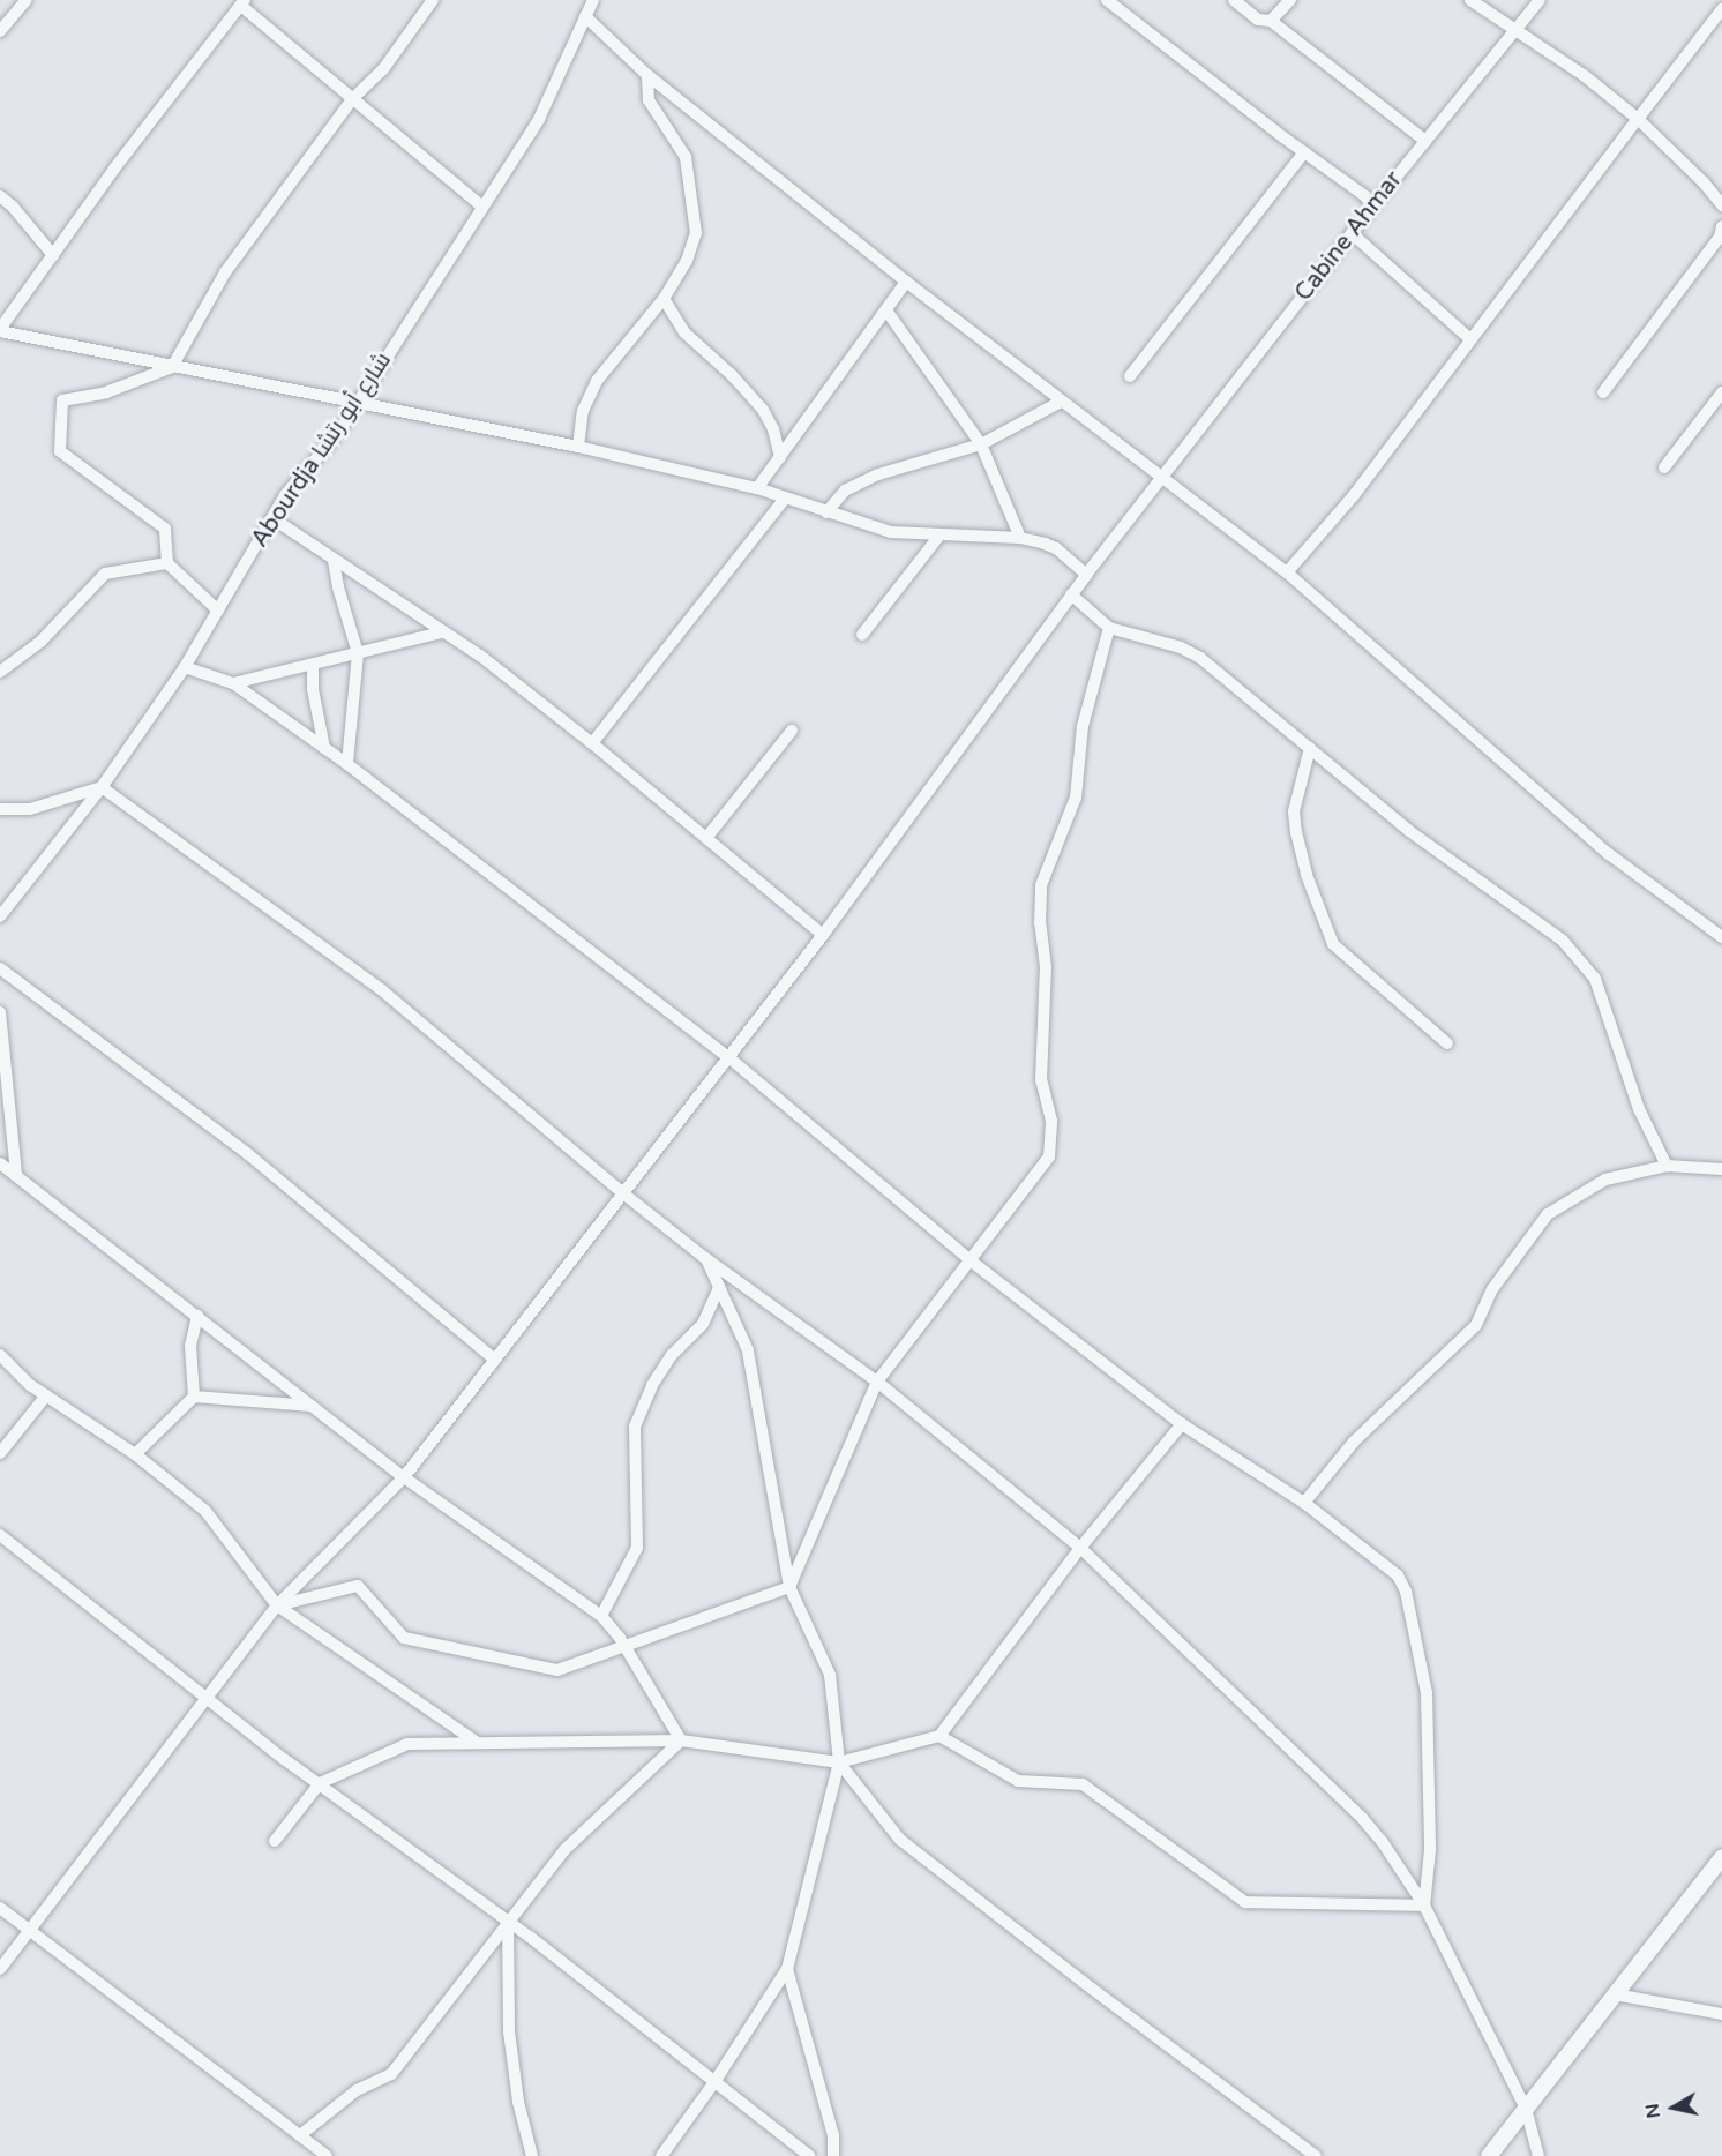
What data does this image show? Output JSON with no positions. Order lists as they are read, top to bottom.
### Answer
{
  "streets": {
    "street": ["Cabine Ahmar", "Abourdja شارع أبو رتشا"]
  },
  "north": "left"
}
